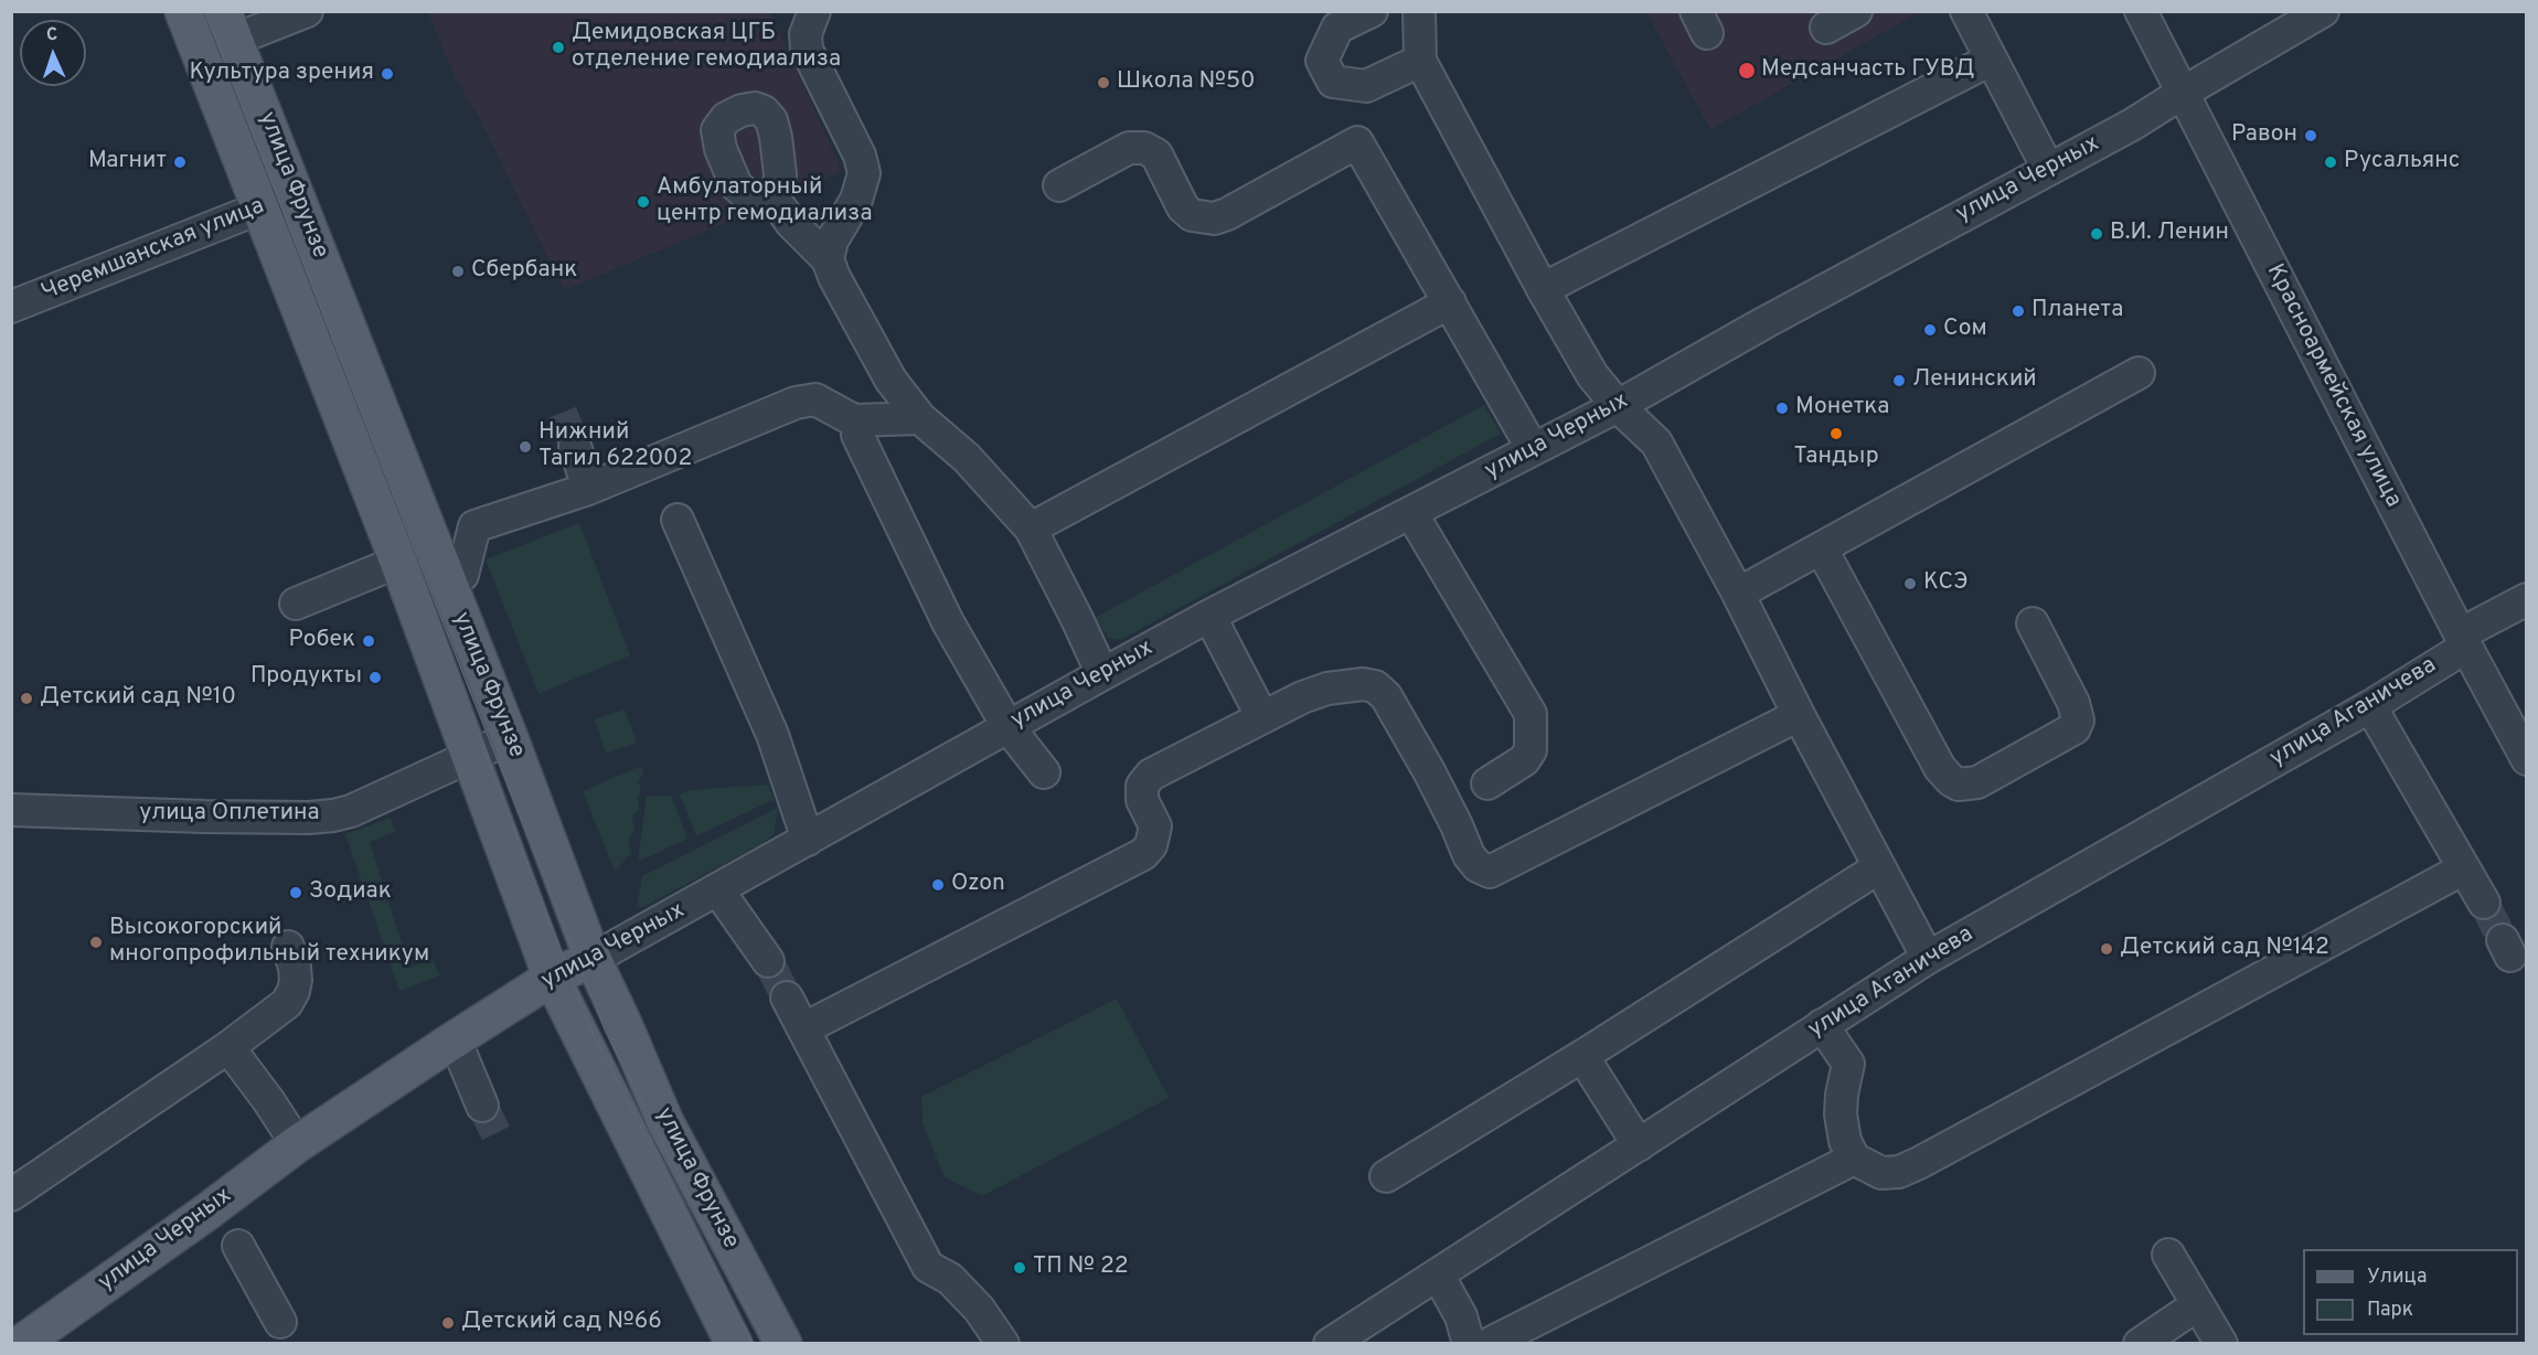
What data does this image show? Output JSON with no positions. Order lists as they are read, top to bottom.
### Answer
{
  "streets": {
    "main road": ["улица Черных", "улица Фрунзе"],
    "street": [
      "Черемшанская улица",
      "Красноармейская улица",
      "улица Аганичева",
      "улица Оплетина"
    ]
  },
  "crossings": [
    ["улица Черных", "улица Фрунзе"],
    ["улица Черных", "Красноармейская улица"],
    ["улица Фрунзе", "Черемшанская улица"],
    ["улица Фрунзе", "улица Оплетина"],
    ["Красноармейская улица", "улица Аганичева"]
  ],
  "places": [
    "Демидовская ЦГБ отделение гемодиализа",
    "Медсанчасть ГУВД",
    "Культура зрения",
    "Школа №50",
    "Равон",
    "Магнит",
    "Русальянс",
    "Амбулаторный центр гемодиализа",
    "В.И. Ленин",
    "Сбербанк",
    "Планета",
    "Сом",
    "Ленинский",
    "Монетка",
    "Тандыр",
    "Нижний Тагил 622002",
    "КСЭ",
    "Робек",
    "Продукты",
    "Детский сад №10",
    "Ozon",
    "Зодиак",
    "Высокогорский многопрофильный техникум",
    "Детский сад №142",
    "ТП № 22",
    "Детский сад №66"
  ],
  "legend": ["Улица", "Парк"],
  "north": "top"
}
